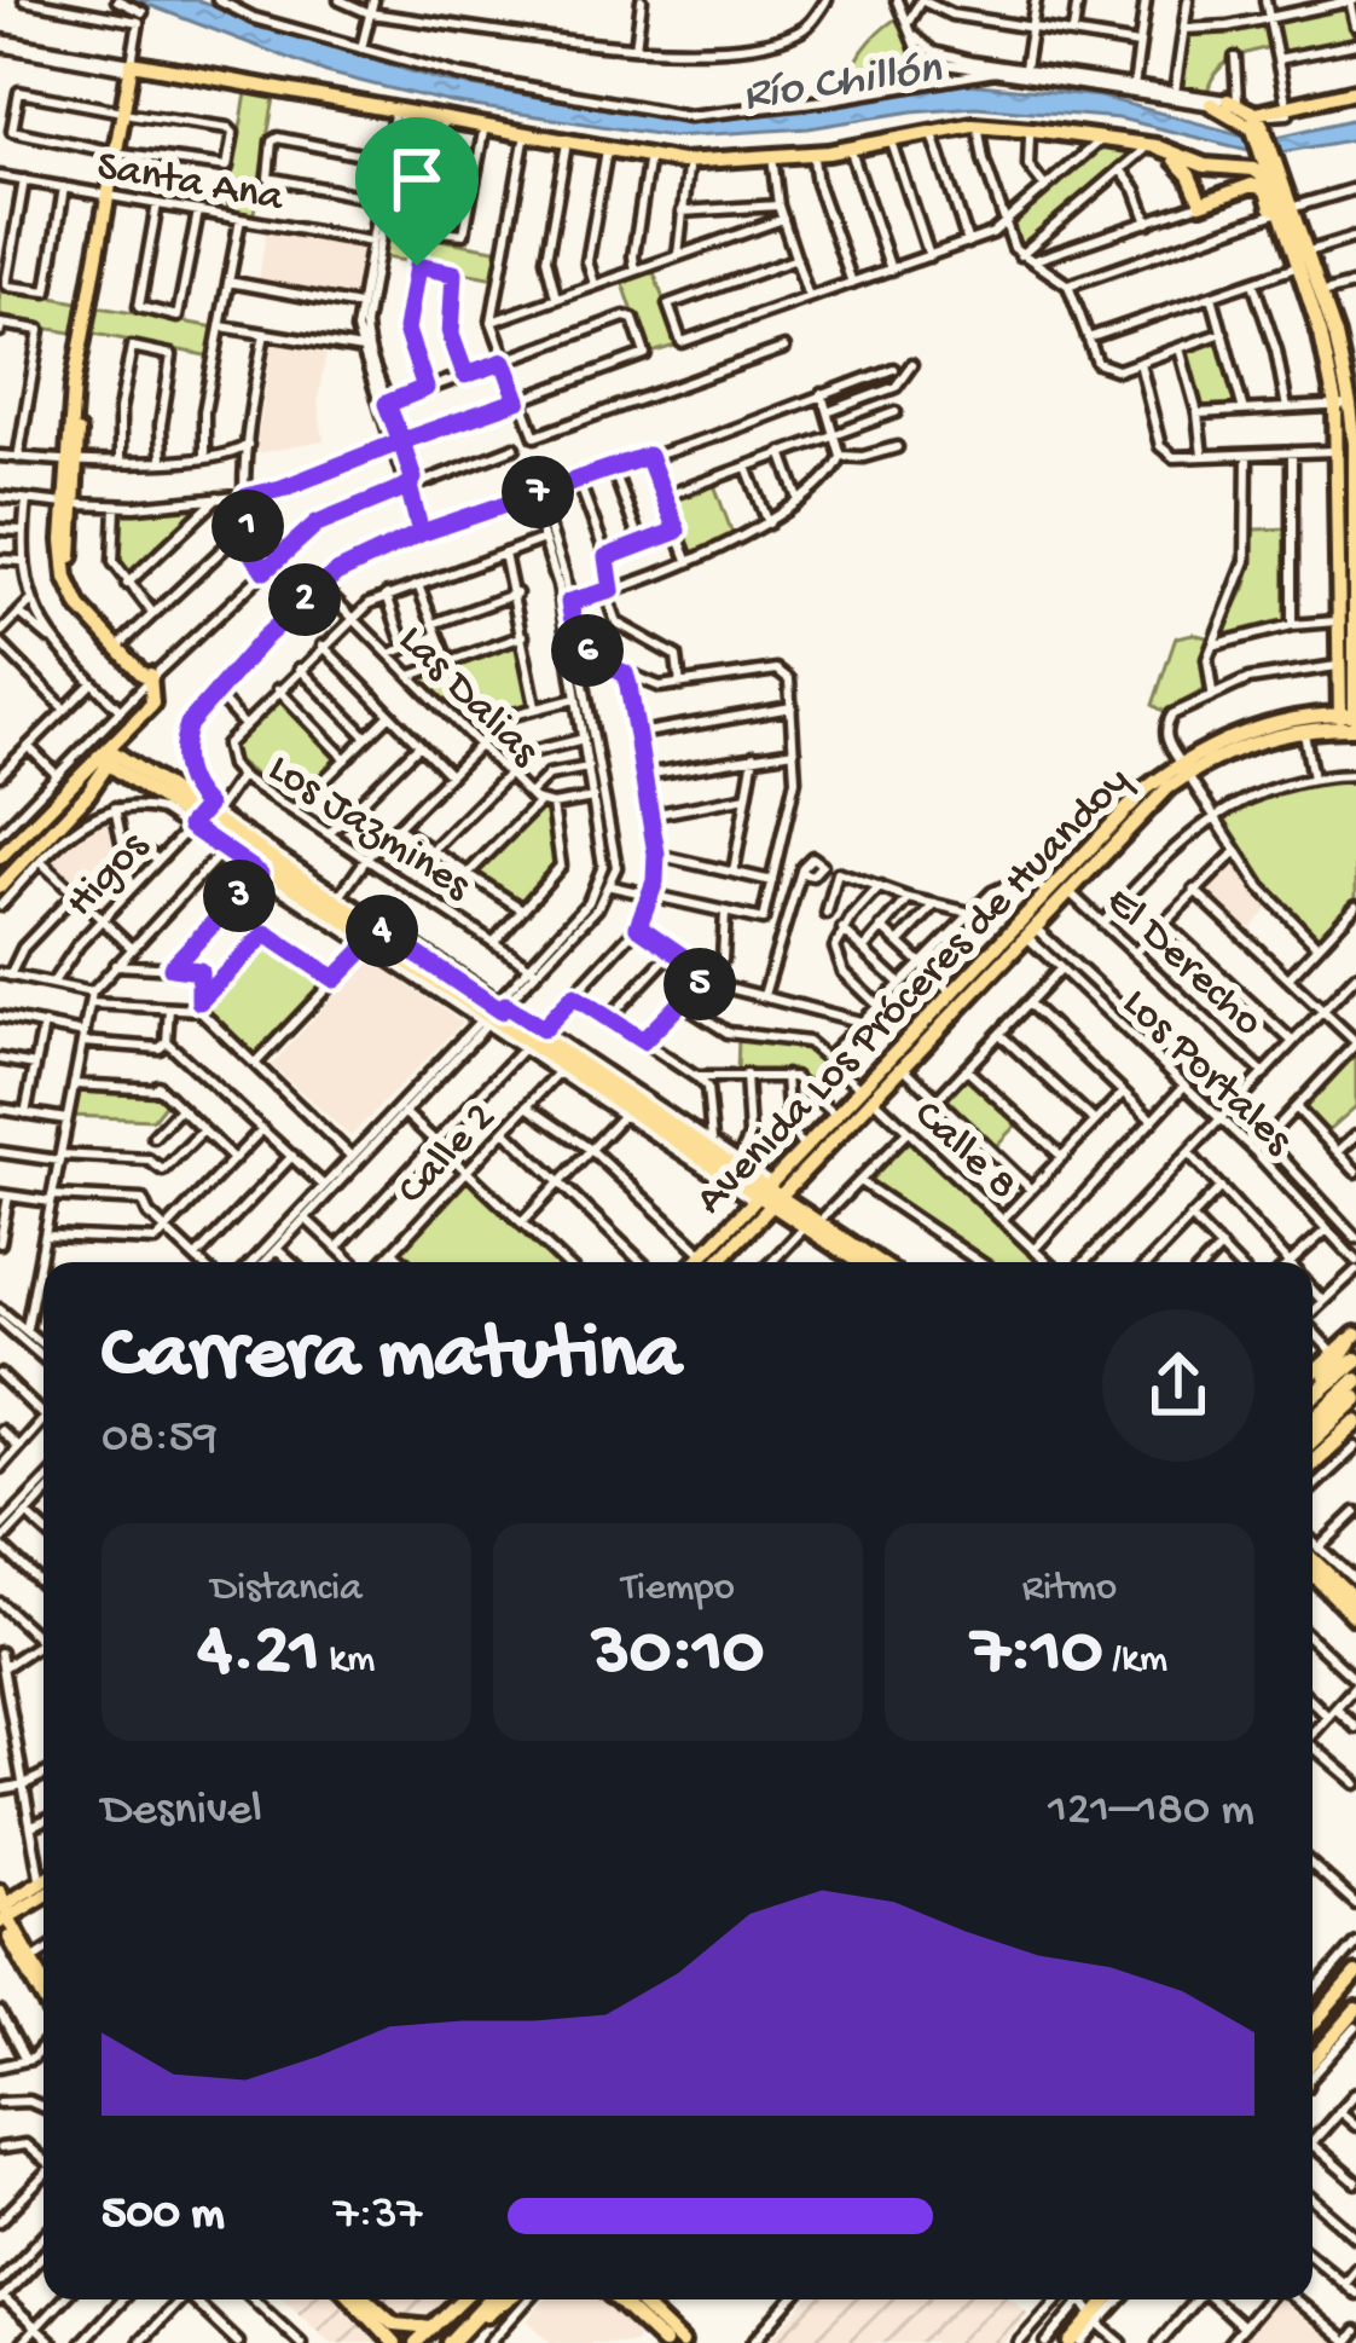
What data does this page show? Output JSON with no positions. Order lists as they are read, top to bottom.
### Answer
{
  "streets": {
    "main road": ["Avenida Los Próceres de Huandoy"],
    "street": [
      "Santa Ana",
      "Las Dalias",
      "Los Jazmines",
      "Higos",
      "El Derecho",
      "Los Portales",
      "Calle 8",
      "Calle 2"
    ]
  },
  "crossings": [
    ["Las Dalias", "Los Jazmines"],
    ["Los Jazmines", "Higos"],
    ["El Derecho", "Avenida Los Próceres de Huandoy"],
    ["Avenida Los Próceres de Huandoy", "Los Portales"],
    ["Avenida Los Próceres de Huandoy", "Calle 8"]
  ],
  "water": ["Río Chillón"],
  "page": {
    "pins": [
      "7",
      "1",
      "2",
      "6",
      "3",
      "4",
      "5"
    ],
    "heading": ["Carrera matutina", "08:59"],
    "stats": [
      ["Distancia", "4.21 km"],
      ["Tiempo", "30:10"],
      ["Ritmo", "7:10 /km"]
    ],
    "chart": ["Desnivel", "121–180 m"],
    "list": [
      {
        "name": "500 m",
        "note": "7:37"
      }
    ]
  }
}
